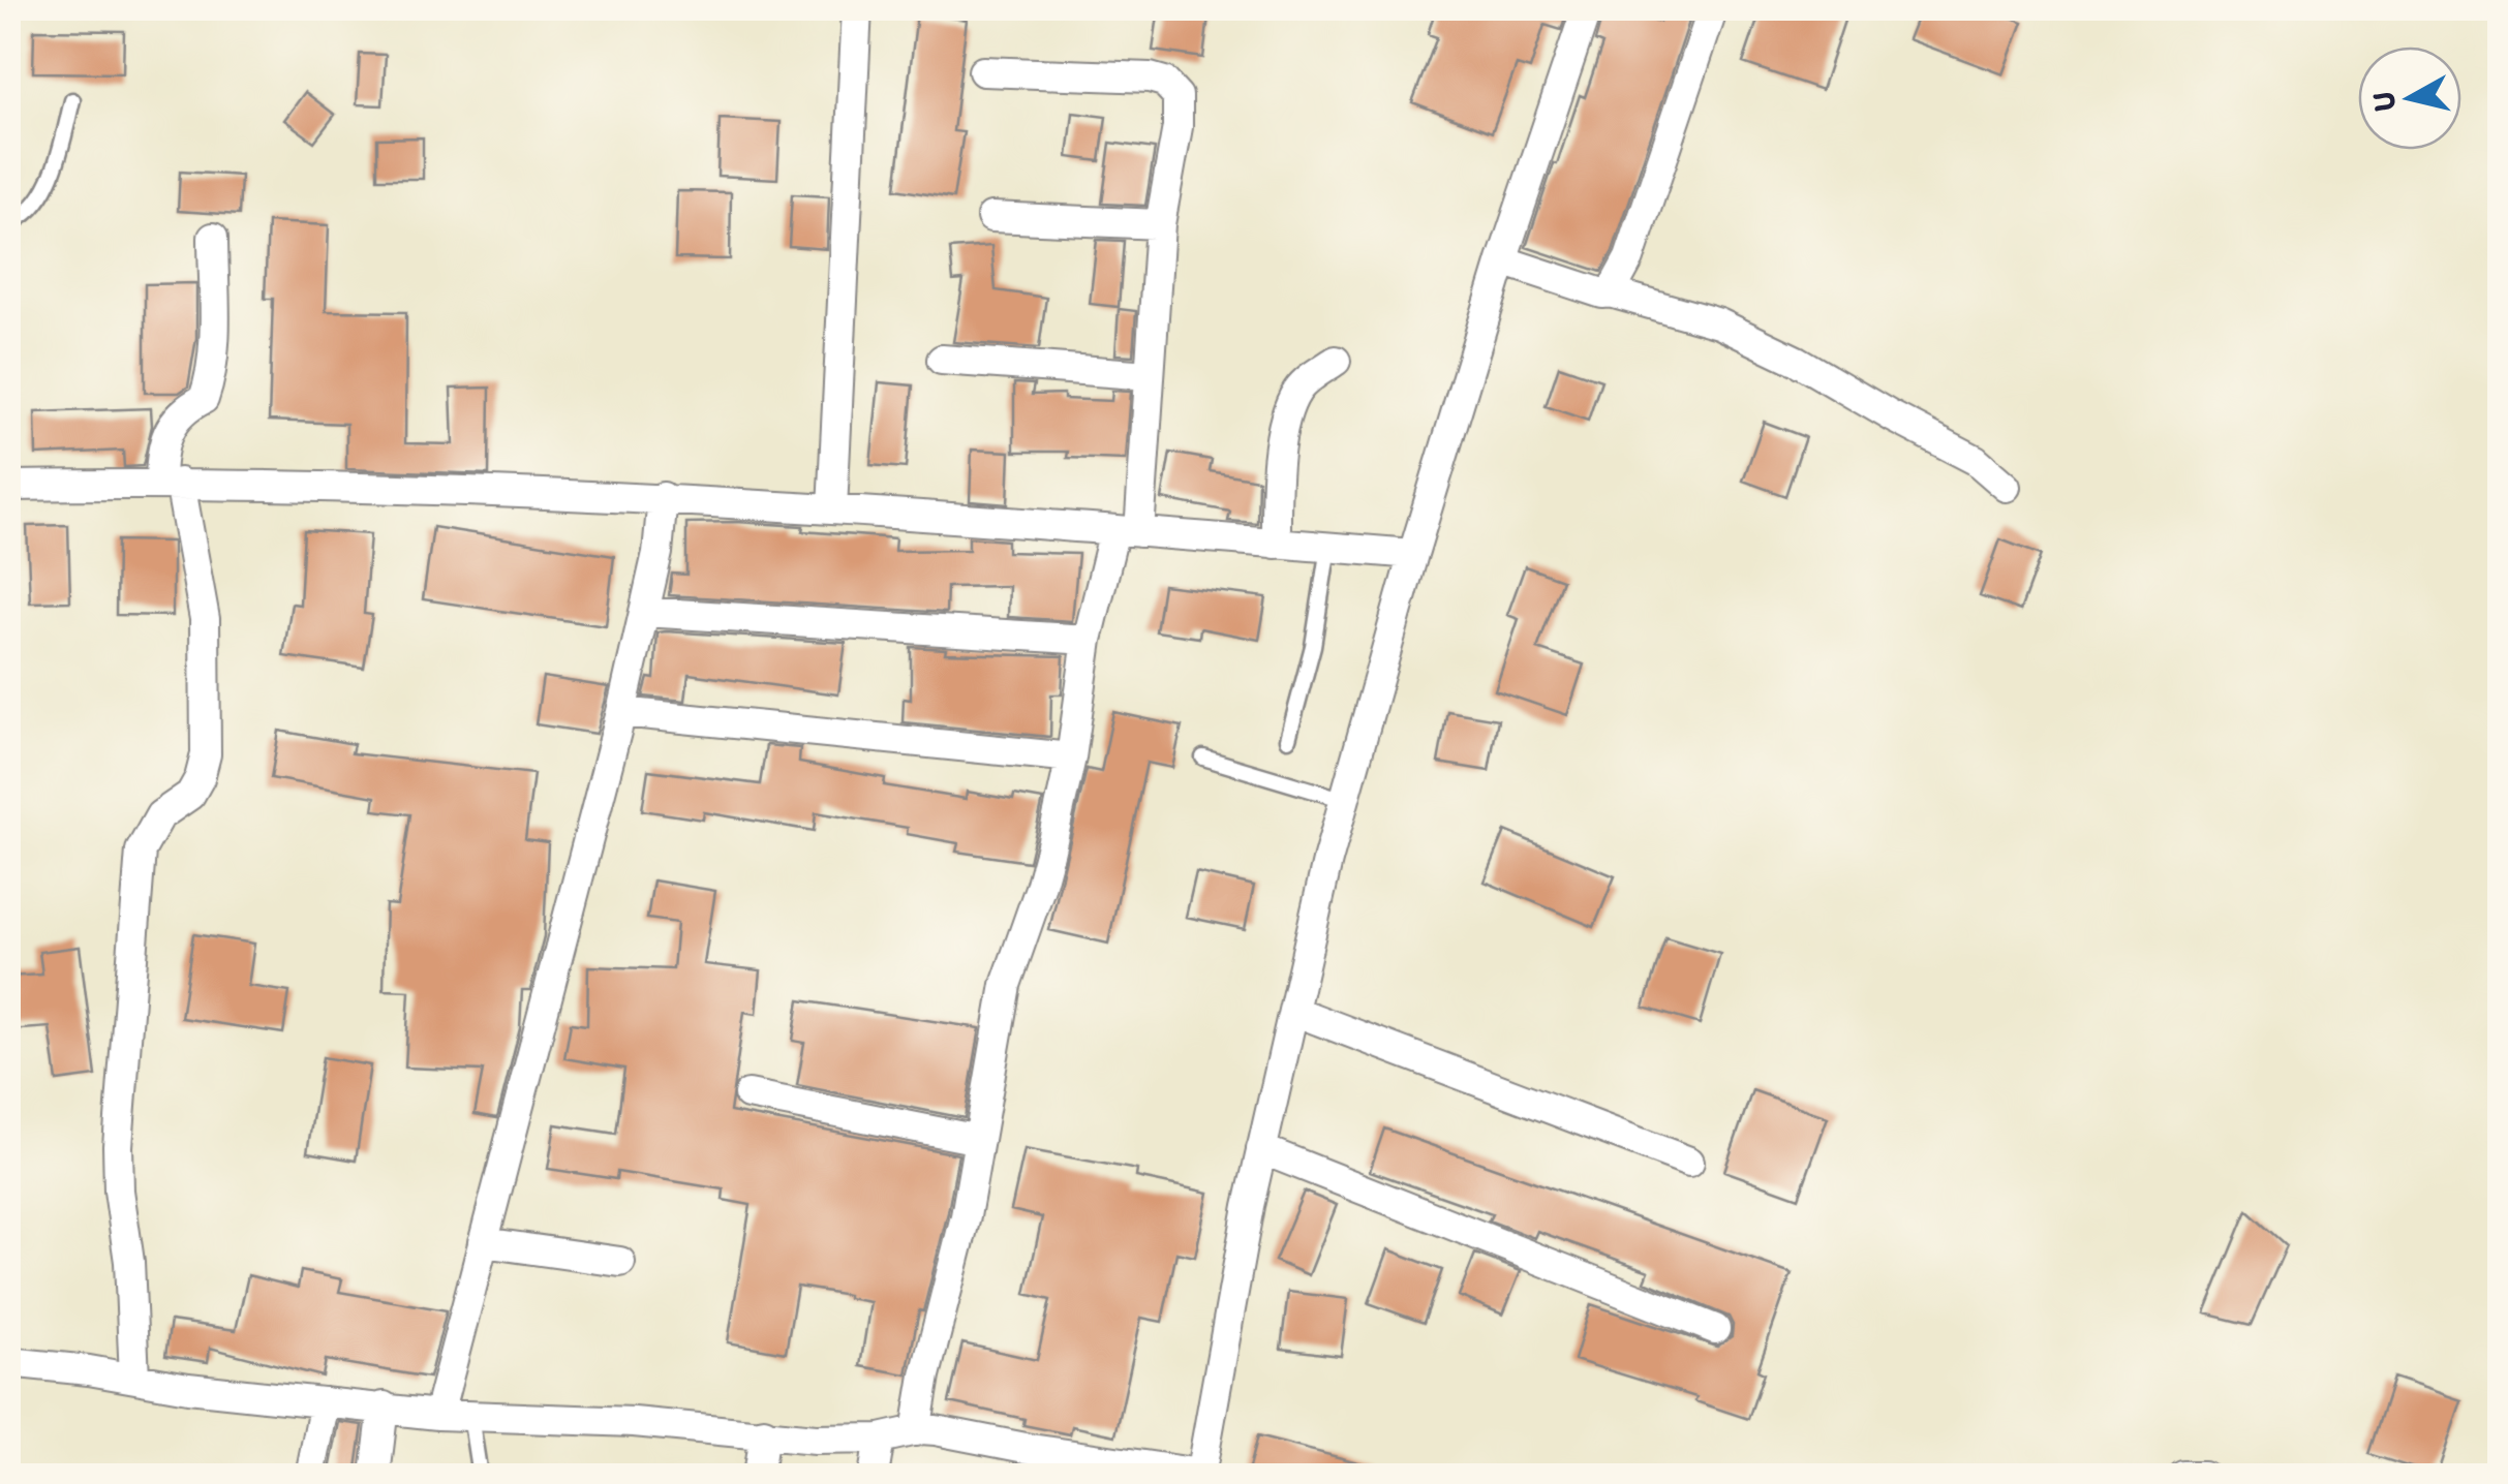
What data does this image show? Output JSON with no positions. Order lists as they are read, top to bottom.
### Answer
{
  "north": "left"
}
